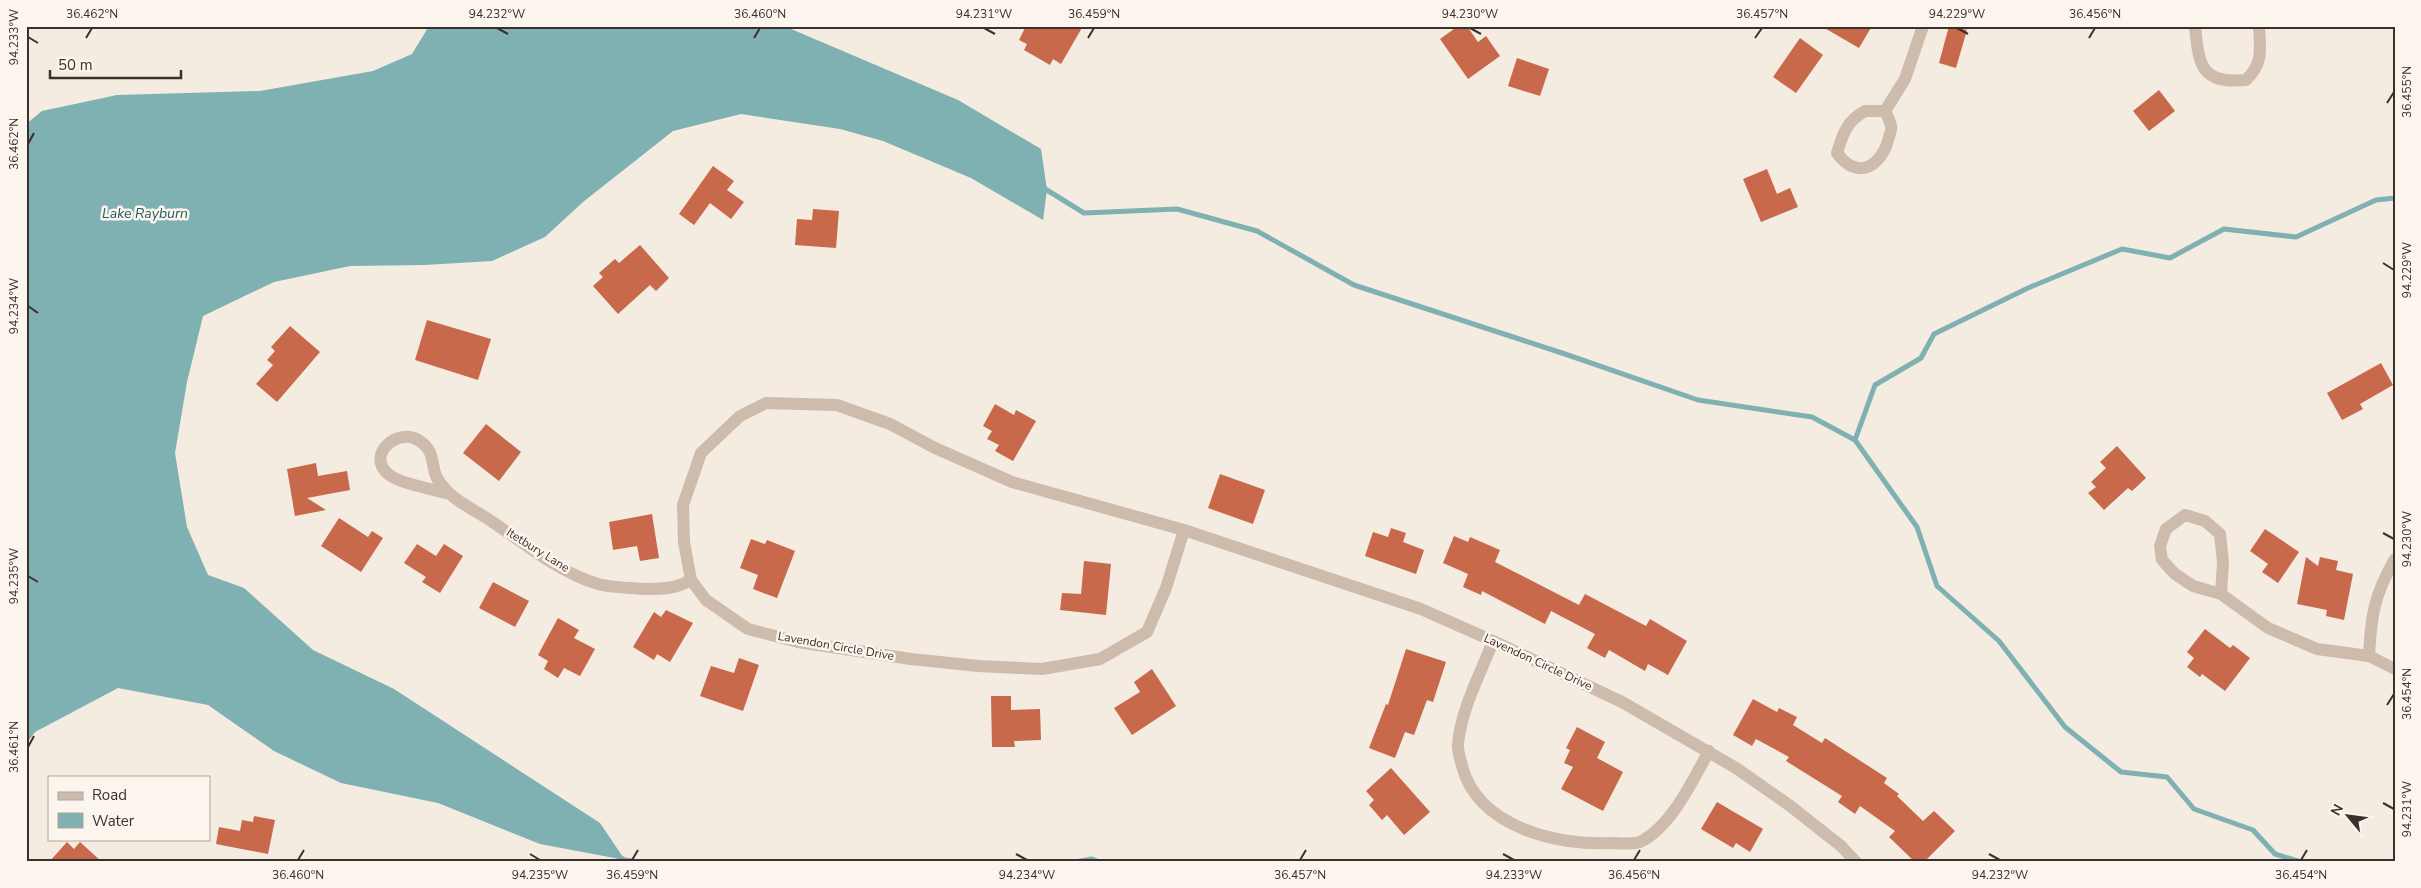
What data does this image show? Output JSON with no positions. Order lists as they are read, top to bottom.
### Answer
{
  "streets": {
    "street": ["Itetbury Lane", "Lavendon Circle Drive"]
  },
  "crossings": [
    ["Itetbury Lane", "Lavendon Circle Drive"]
  ],
  "water": ["Lake Rayburn"],
  "legend": ["Road", "Water"],
  "scale_bar": "50 m",
  "north": "top left",
  "coordinates": [
    "36.462°N",
    "94.232°W",
    "36.460°N",
    "94.231°W",
    "36.459°N",
    "94.230°W",
    "36.457°N",
    "94.229°W",
    "36.456°N",
    "94.233°W",
    "36.455°N",
    "94.234°W",
    "94.235°W",
    "36.454°N",
    "36.461°N"
  ]
}
